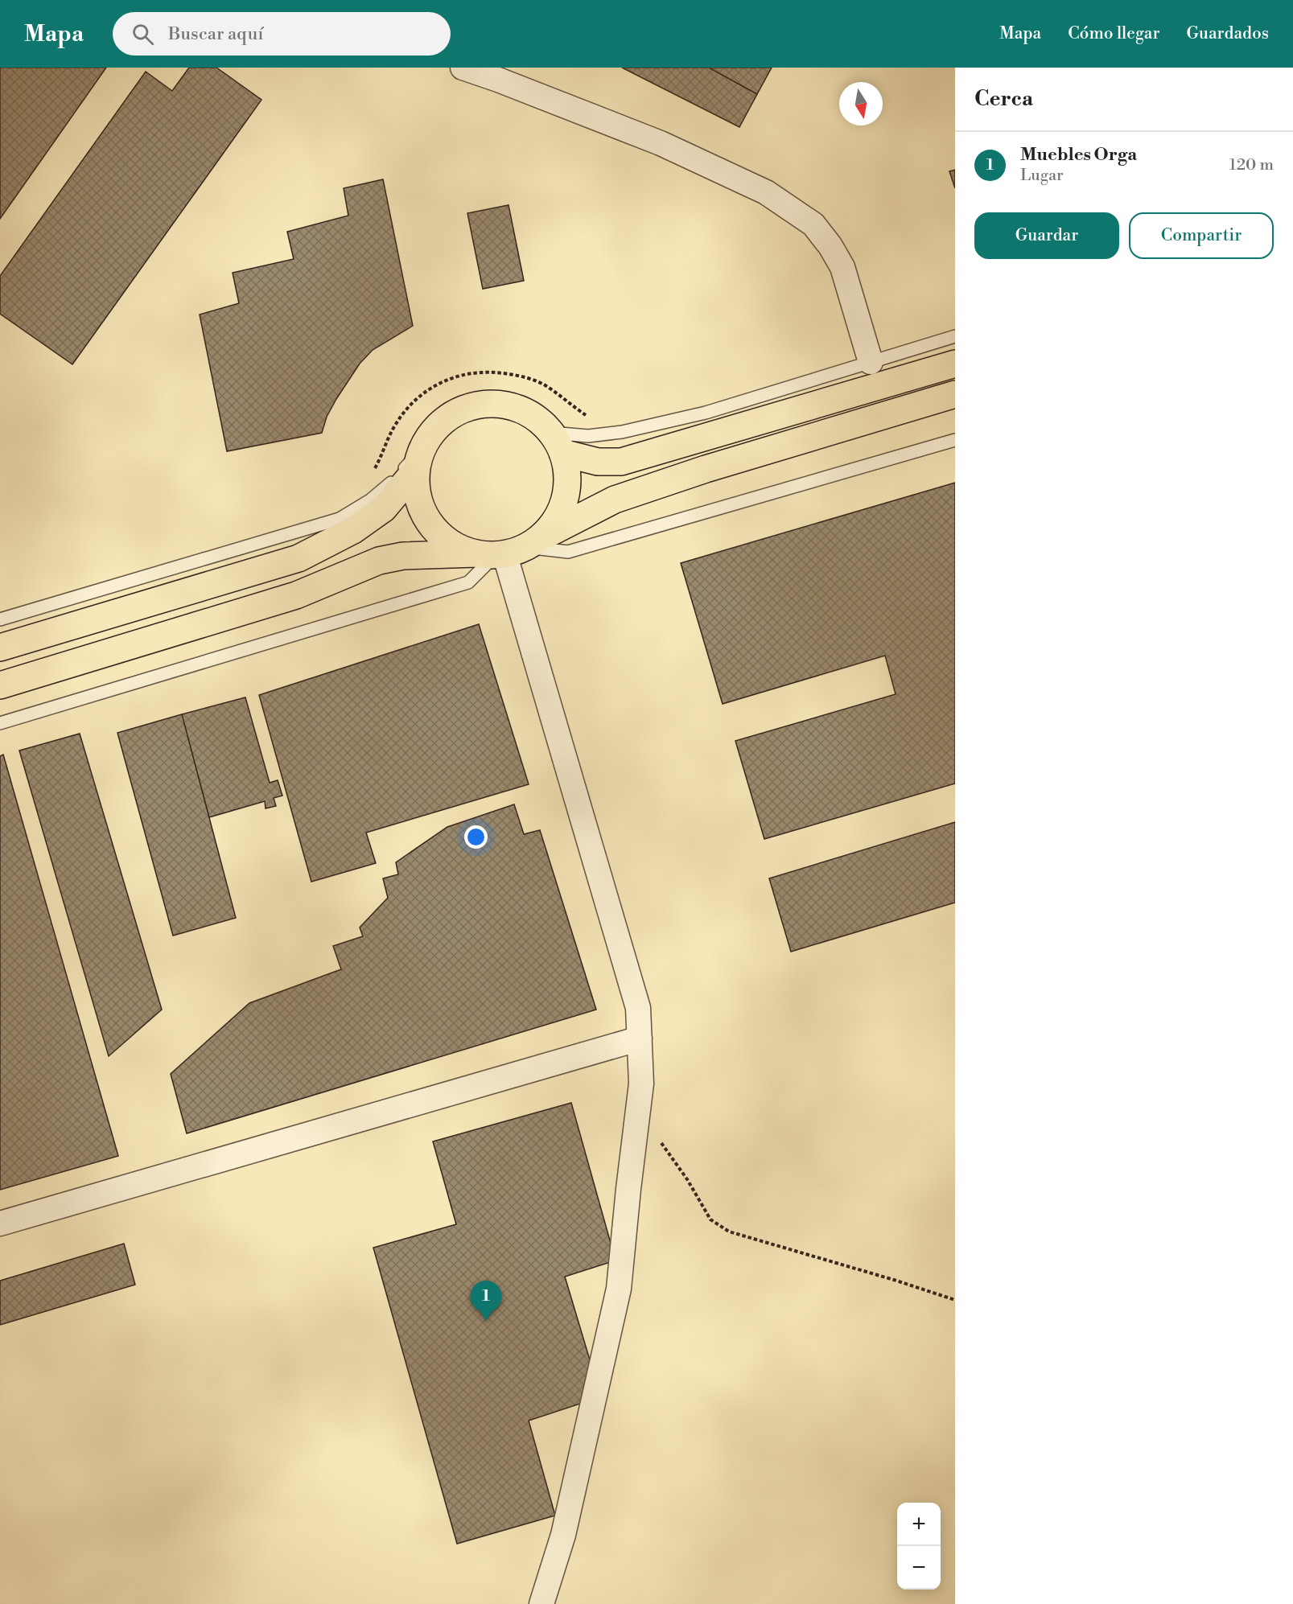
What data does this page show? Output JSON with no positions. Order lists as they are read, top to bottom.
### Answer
{
  "north": "bottom",
  "page": {
    "header": "Mapa",
    "search": "Buscar aquí",
    "nav": ["Mapa", "Cómo llegar", "Guardados"],
    "heading": "Cerca",
    "list": [
      {
        "mark": "1",
        "name": "Muebles Orga",
        "note": "Lugar",
        "value": "120 m"
      }
    ],
    "buttons": ["Guardar", "Compartir"],
    "pins": "1",
    "map_buttons": ["+", "−"]
  }
}
